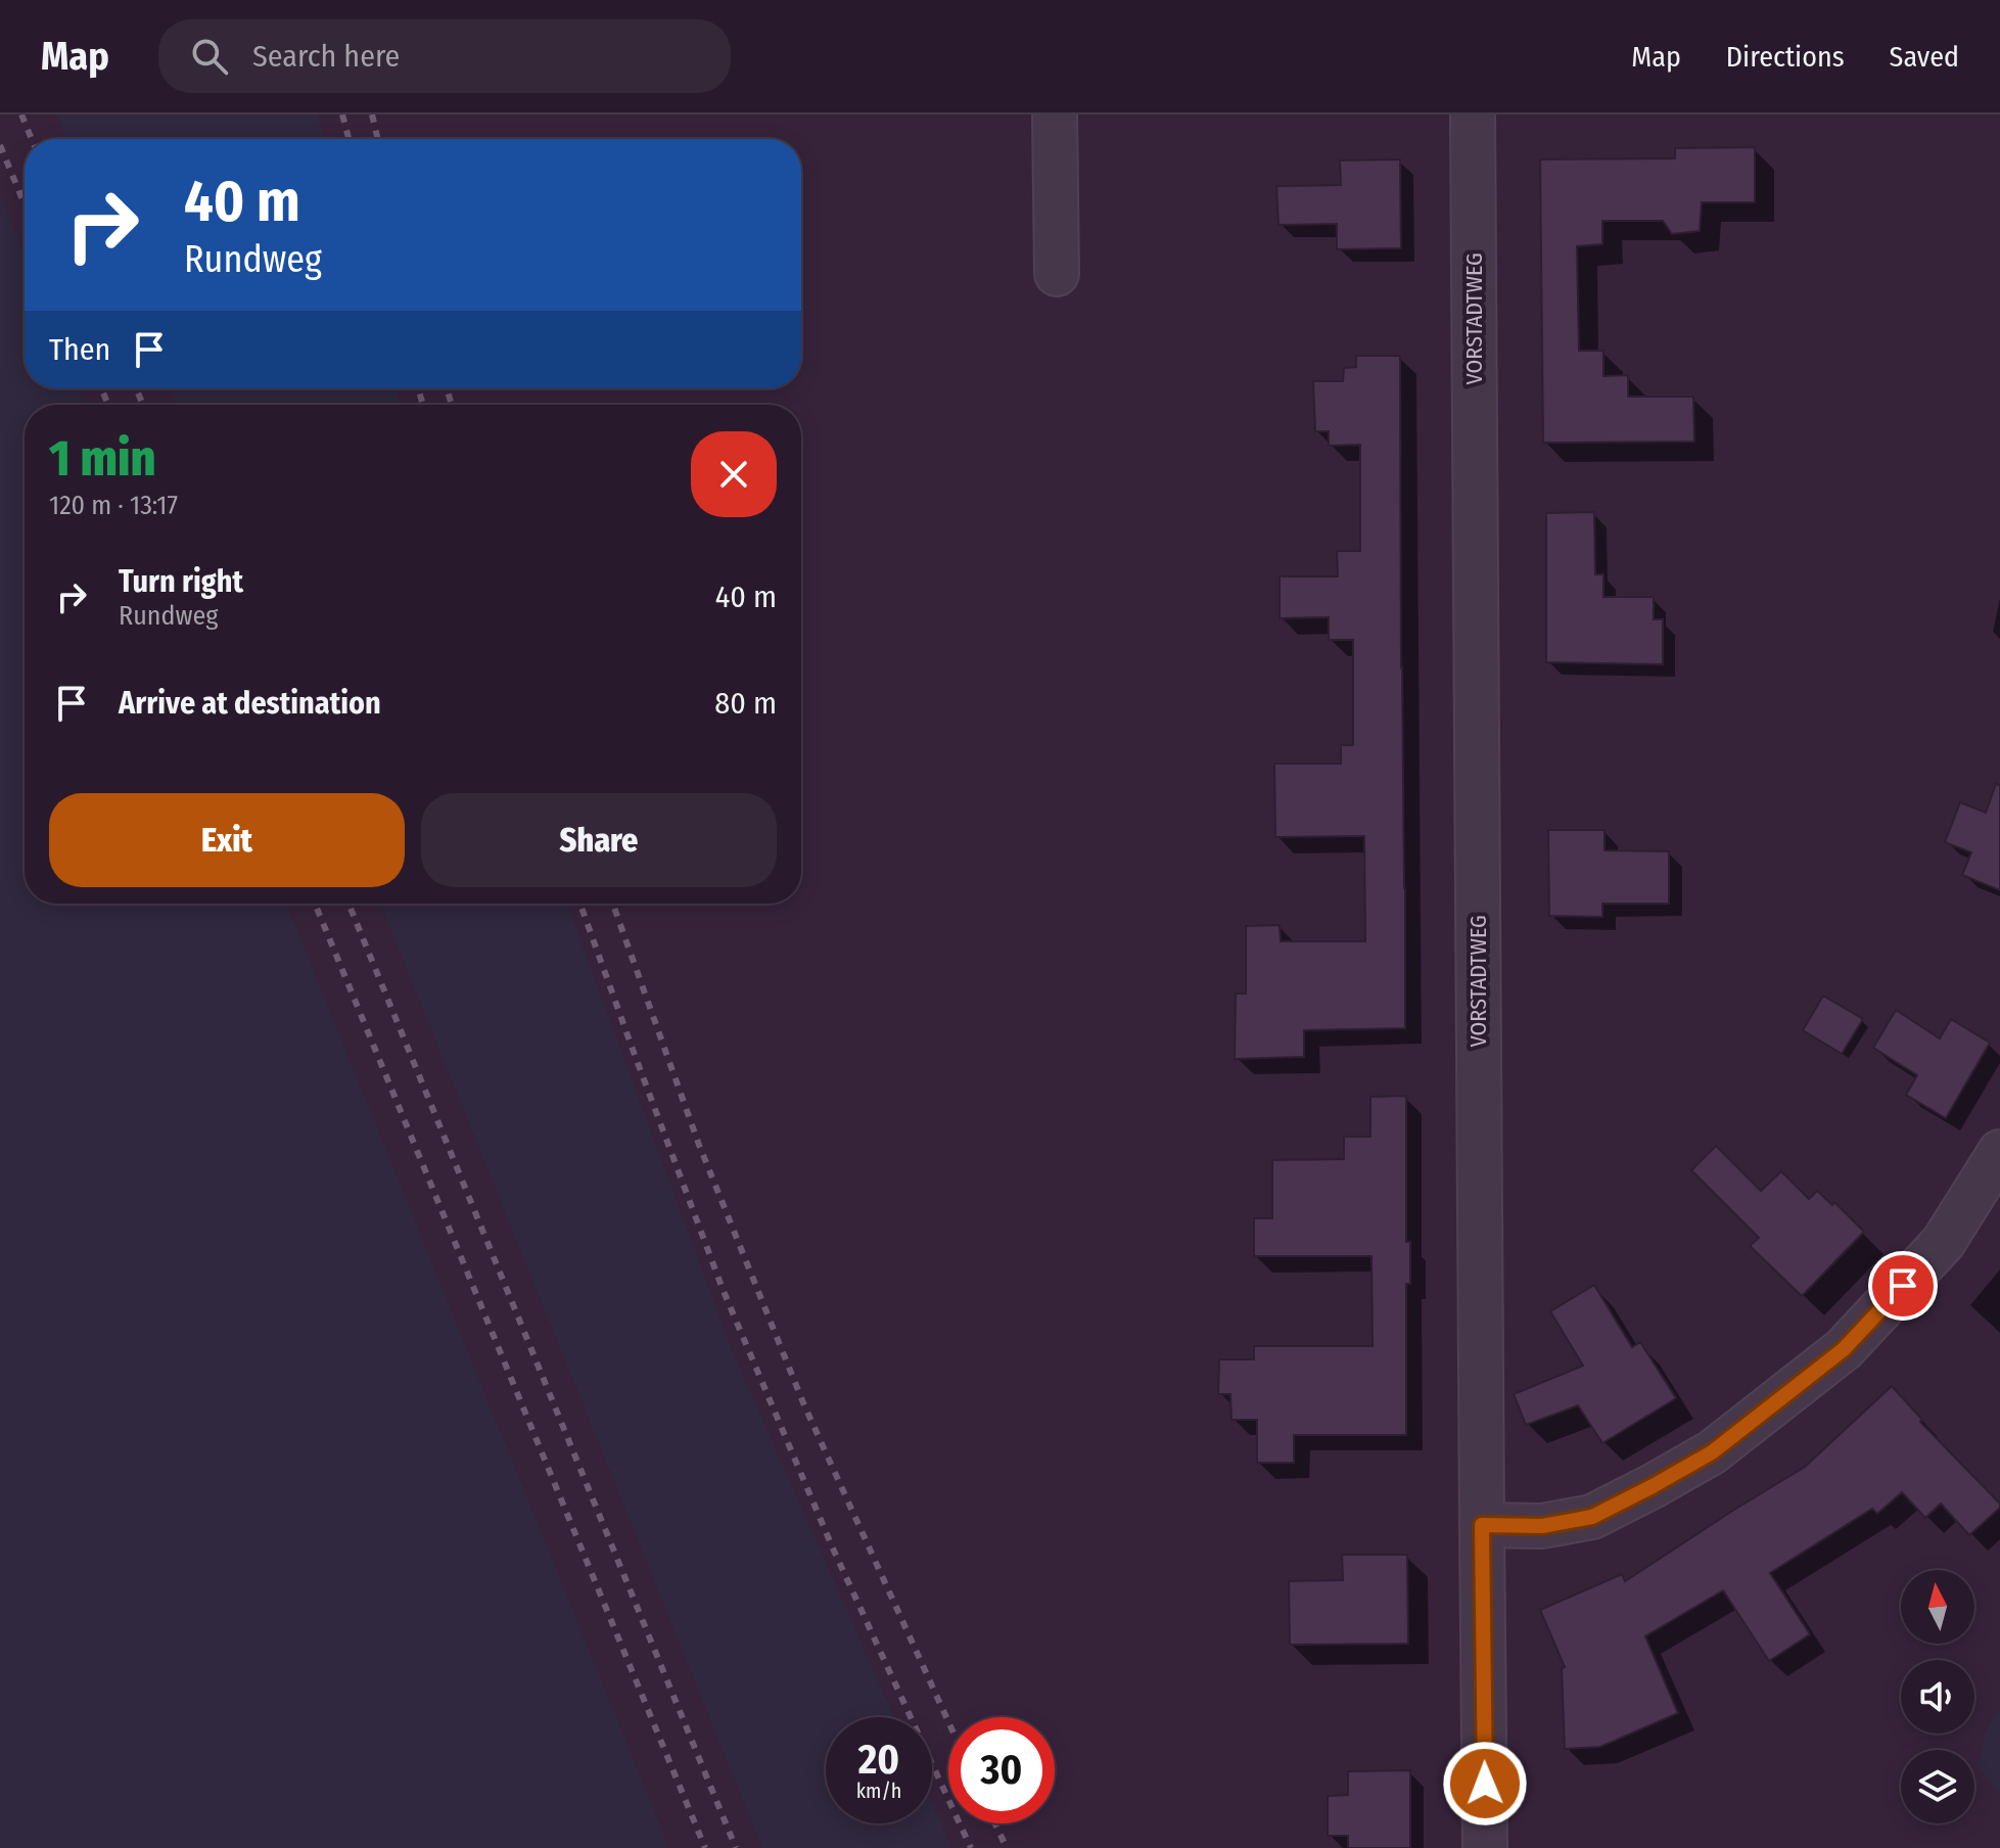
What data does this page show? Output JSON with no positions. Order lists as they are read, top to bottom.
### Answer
{
  "streets": {
    "street": ["VORSTADTWEG"]
  },
  "north": "top",
  "page": {
    "header": "Map",
    "search": "Search here",
    "nav": ["Map", "Directions", "Saved"],
    "turn": ["40 m", "Rundweg"],
    "then": "Then",
    "heading": ["1 min", "120 m · 13:17"],
    "list": [
      {
        "name": "Turn right",
        "note": "Rundweg",
        "value": "40 m"
      },
      {
        "name": "Arrive at destination",
        "value": "80 m"
      }
    ],
    "buttons": ["Exit", "Share"],
    "speed": "20 km/h",
    "limit": "30"
  }
}
